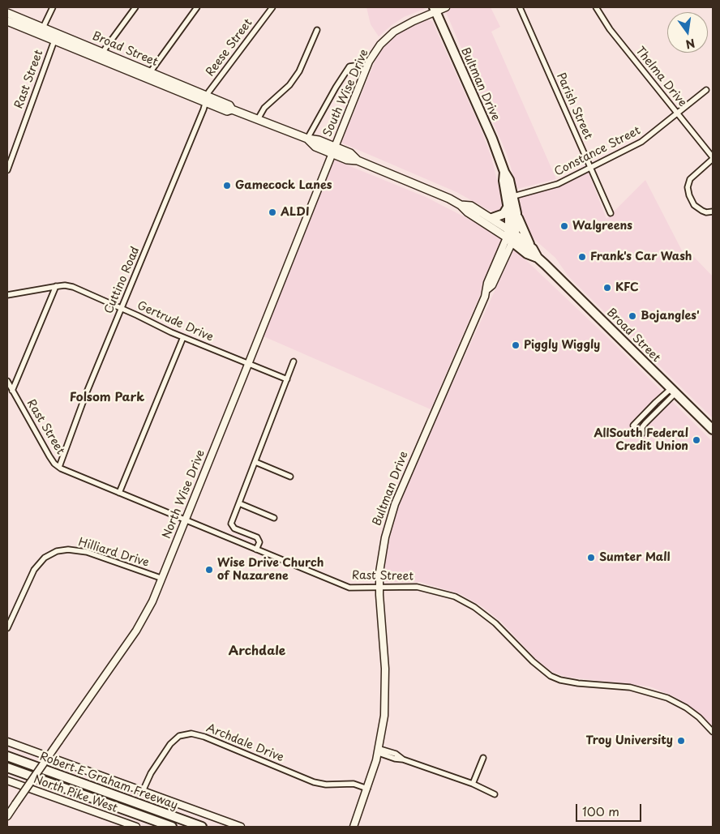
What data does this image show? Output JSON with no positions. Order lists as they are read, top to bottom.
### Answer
{
  "streets": {
    "highway": ["Broad Street", "Bultman Drive", "Robert E Graham Freeway"],
    "street": [
      "Reese Street",
      "Thelma Drive",
      "Rast Street",
      "South Wise Drive",
      "Parish Street",
      "Constance Street",
      "Cuttino Road",
      "Gertrude Drive",
      "North Wise Drive",
      "Hilliard Drive",
      "Archdale Drive",
      "North Pike West"
    ]
  },
  "crossings": [
    ["Reese Street", "Broad Street"],
    ["Reese Street", "Cuttino Road"],
    ["Broad Street", "Rast Street"],
    ["Broad Street", "Bultman Drive"],
    ["Broad Street", "South Wise Drive"],
    ["Broad Street", "Cuttino Road"],
    ["Broad Street", "North Wise Drive"],
    ["Thelma Drive", "Constance Street"],
    ["Rast Street", "Bultman Drive"],
    ["Rast Street", "Cuttino Road"],
    ["Rast Street", "North Wise Drive"],
    ["Bultman Drive", "South Wise Drive"],
    ["Bultman Drive", "Constance Street"],
    ["Bultman Drive", "Archdale Drive"],
    ["South Wise Drive", "North Wise Drive"],
    ["Parish Street", "Constance Street"],
    ["Cuttino Road", "Gertrude Drive"],
    ["Gertrude Drive", "North Wise Drive"],
    ["North Wise Drive", "Hilliard Drive"]
  ],
  "districts": ["Folsom Park", "Archdale"],
  "places": [
    "Gamecock Lanes",
    "ALDI",
    "Walgreens",
    "Frank's Car Wash",
    "KFC",
    "Bojangles'",
    "Piggly Wiggly",
    "AllSouth Federal Credit Union",
    "Sumter Mall",
    "Wise Drive Church of Nazarene",
    "Troy University"
  ],
  "scale_bar": "100 m",
  "north": "bottom"
}
